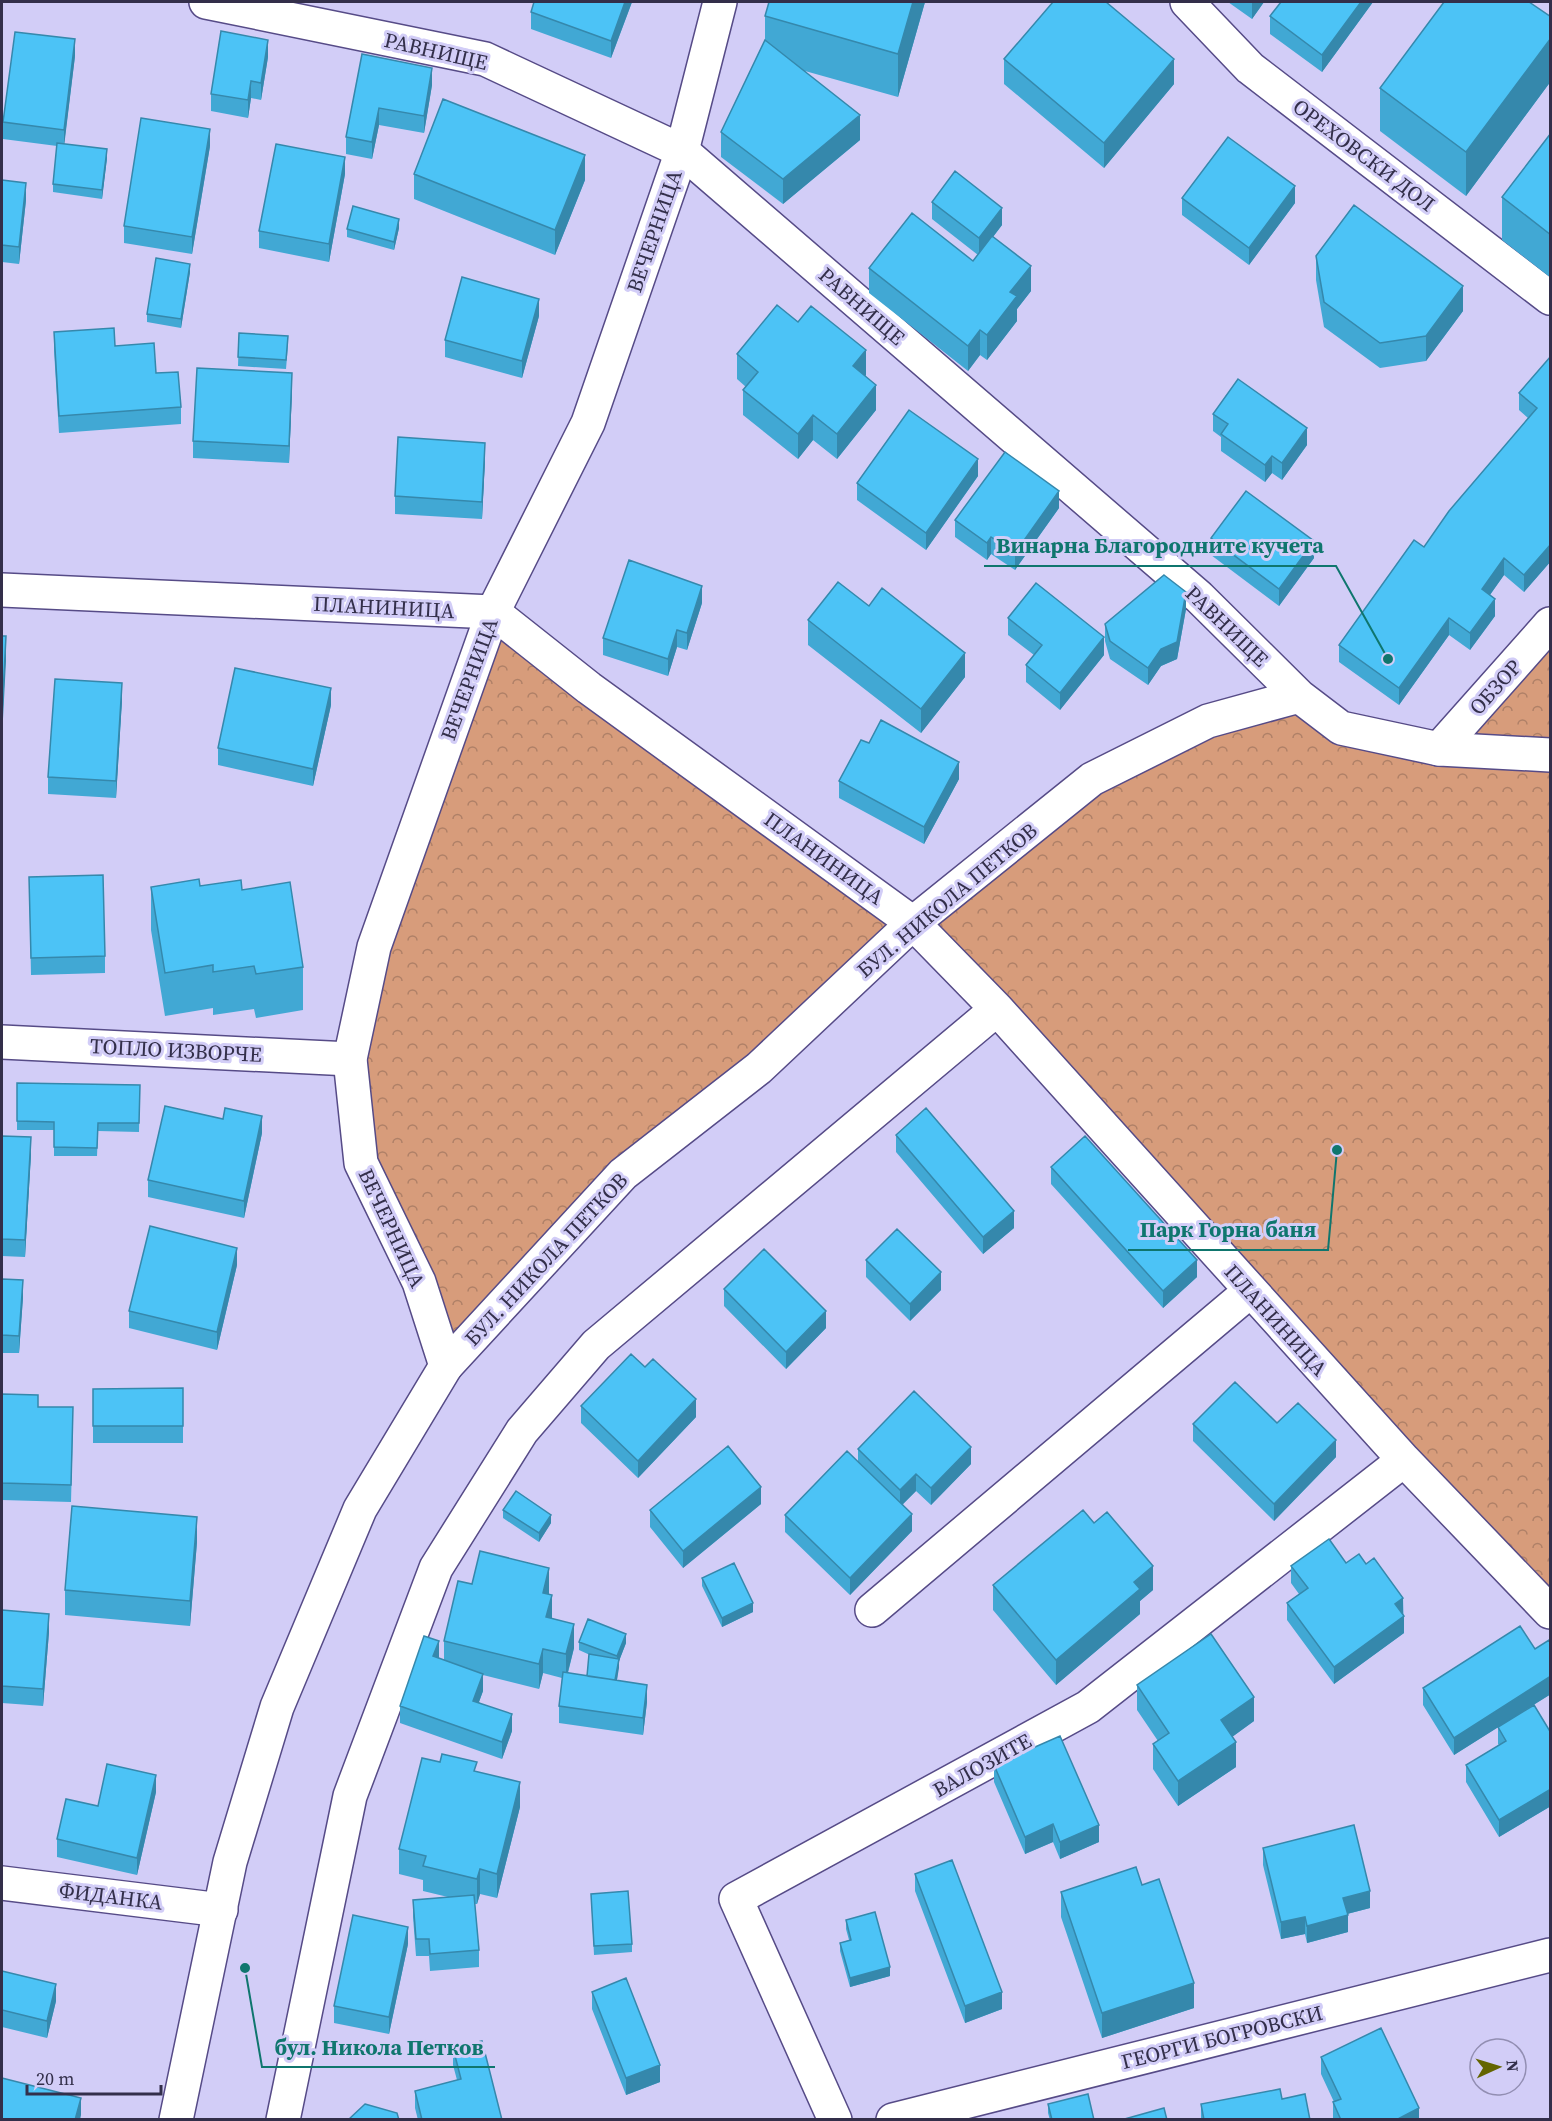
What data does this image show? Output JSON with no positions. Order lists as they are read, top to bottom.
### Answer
{
  "streets": {
    "street": [
      "РАВНИЩЕ",
      "ОРЕХОВСКИ ДОЛ",
      "ВЕЧЕРНИЦА",
      "ПЛАНИНИЦА",
      "ОБЗОР",
      "БУЛ. НИКОЛА ПЕТКОВ",
      "ТОПЛО ИЗВОРЧЕ",
      "ВАЛОЗИТЕ",
      "ФИДАНКА",
      "ГЕОРГИ БОГРОВСКИ"
    ]
  },
  "crossings": [
    ["РАВНИЩЕ", "ВЕЧЕРНИЦА"],
    ["РАВНИЩЕ", "ОБЗОР"],
    ["РАВНИЩЕ", "БУЛ. НИКОЛА ПЕТКОВ"],
    ["ВЕЧЕРНИЦА", "ПЛАНИНИЦА"],
    ["ВЕЧЕРНИЦА", "БУЛ. НИКОЛА ПЕТКОВ"],
    ["ВЕЧЕРНИЦА", "ТОПЛО ИЗВОРЧЕ"],
    ["ПЛАНИНИЦА", "БУЛ. НИКОЛА ПЕТКОВ"],
    ["ПЛАНИНИЦА", "ВАЛОЗИТЕ"],
    ["БУЛ. НИКОЛА ПЕТКОВ", "ФИДАНКА"]
  ],
  "places": ["Винарна Благородните кучета", "Парк Горна баня", "бул. Никола Петков"],
  "scale_bar": "20 m",
  "north": "right"
}
